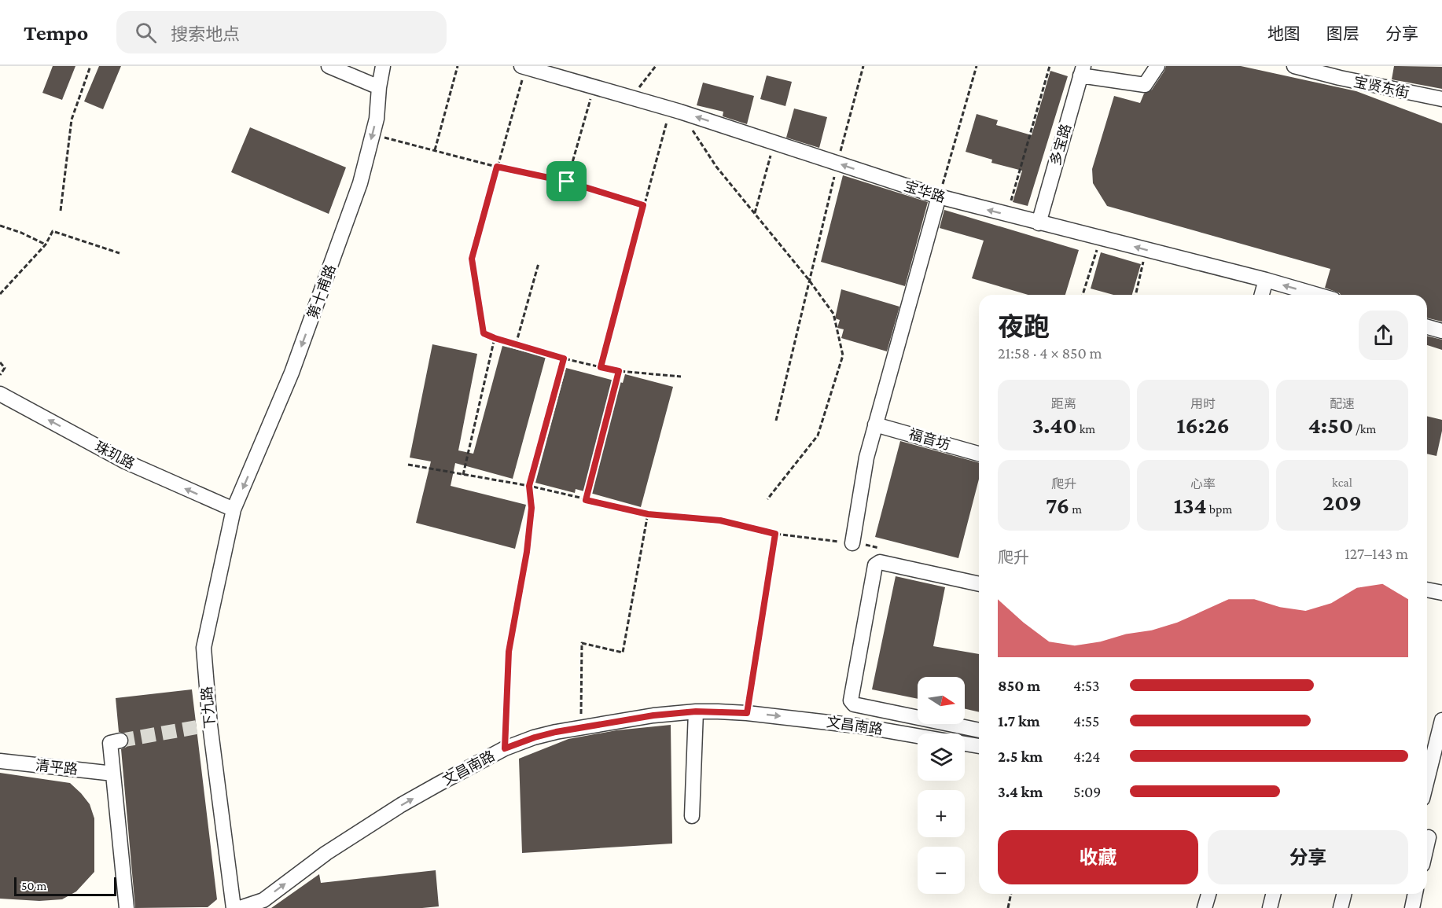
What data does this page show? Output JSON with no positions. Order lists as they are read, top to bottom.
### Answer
{
  "streets": {
    "street": [
      "宝贤东街",
      "多宝路",
      "宝华路",
      "第十甫路",
      "福音坊",
      "珠玑路",
      "下九路",
      "文昌南路",
      "清平路"
    ]
  },
  "crossings": [
    ["多宝路", "宝华路"],
    ["第十甫路", "珠玑路"],
    ["第十甫路", "下九路"],
    ["珠玑路", "下九路"]
  ],
  "one_way": [
    "宝华路",
    "第十甫路",
    "珠玑路",
    "文昌南路"
  ],
  "scale_bar": "50 m",
  "north": "right",
  "page": {
    "header": "Tempo",
    "search": "搜索地点",
    "nav": ["地图", "图层", "分享"],
    "heading": ["夜跑", "21:58 · 4 × 850 m"],
    "stats": [
      ["距离", "3.40 km"],
      ["用时", "16:26"],
      ["配速", "4:50 /km"],
      ["爬升", "76 m"],
      ["心率", "134 bpm"],
      ["kcal", "209"]
    ],
    "chart": ["爬升", "127–143 m"],
    "list": [
      {
        "name": "850 m",
        "note": "4:53"
      },
      {
        "name": "1.7 km",
        "note": "4:55"
      },
      {
        "name": "2.5 km",
        "note": "4:24"
      },
      {
        "name": "3.4 km",
        "note": "5:09"
      }
    ],
    "map_buttons": ["+", "−"],
    "buttons": ["收藏", "分享"],
    "scale": "50 m"
  }
}
